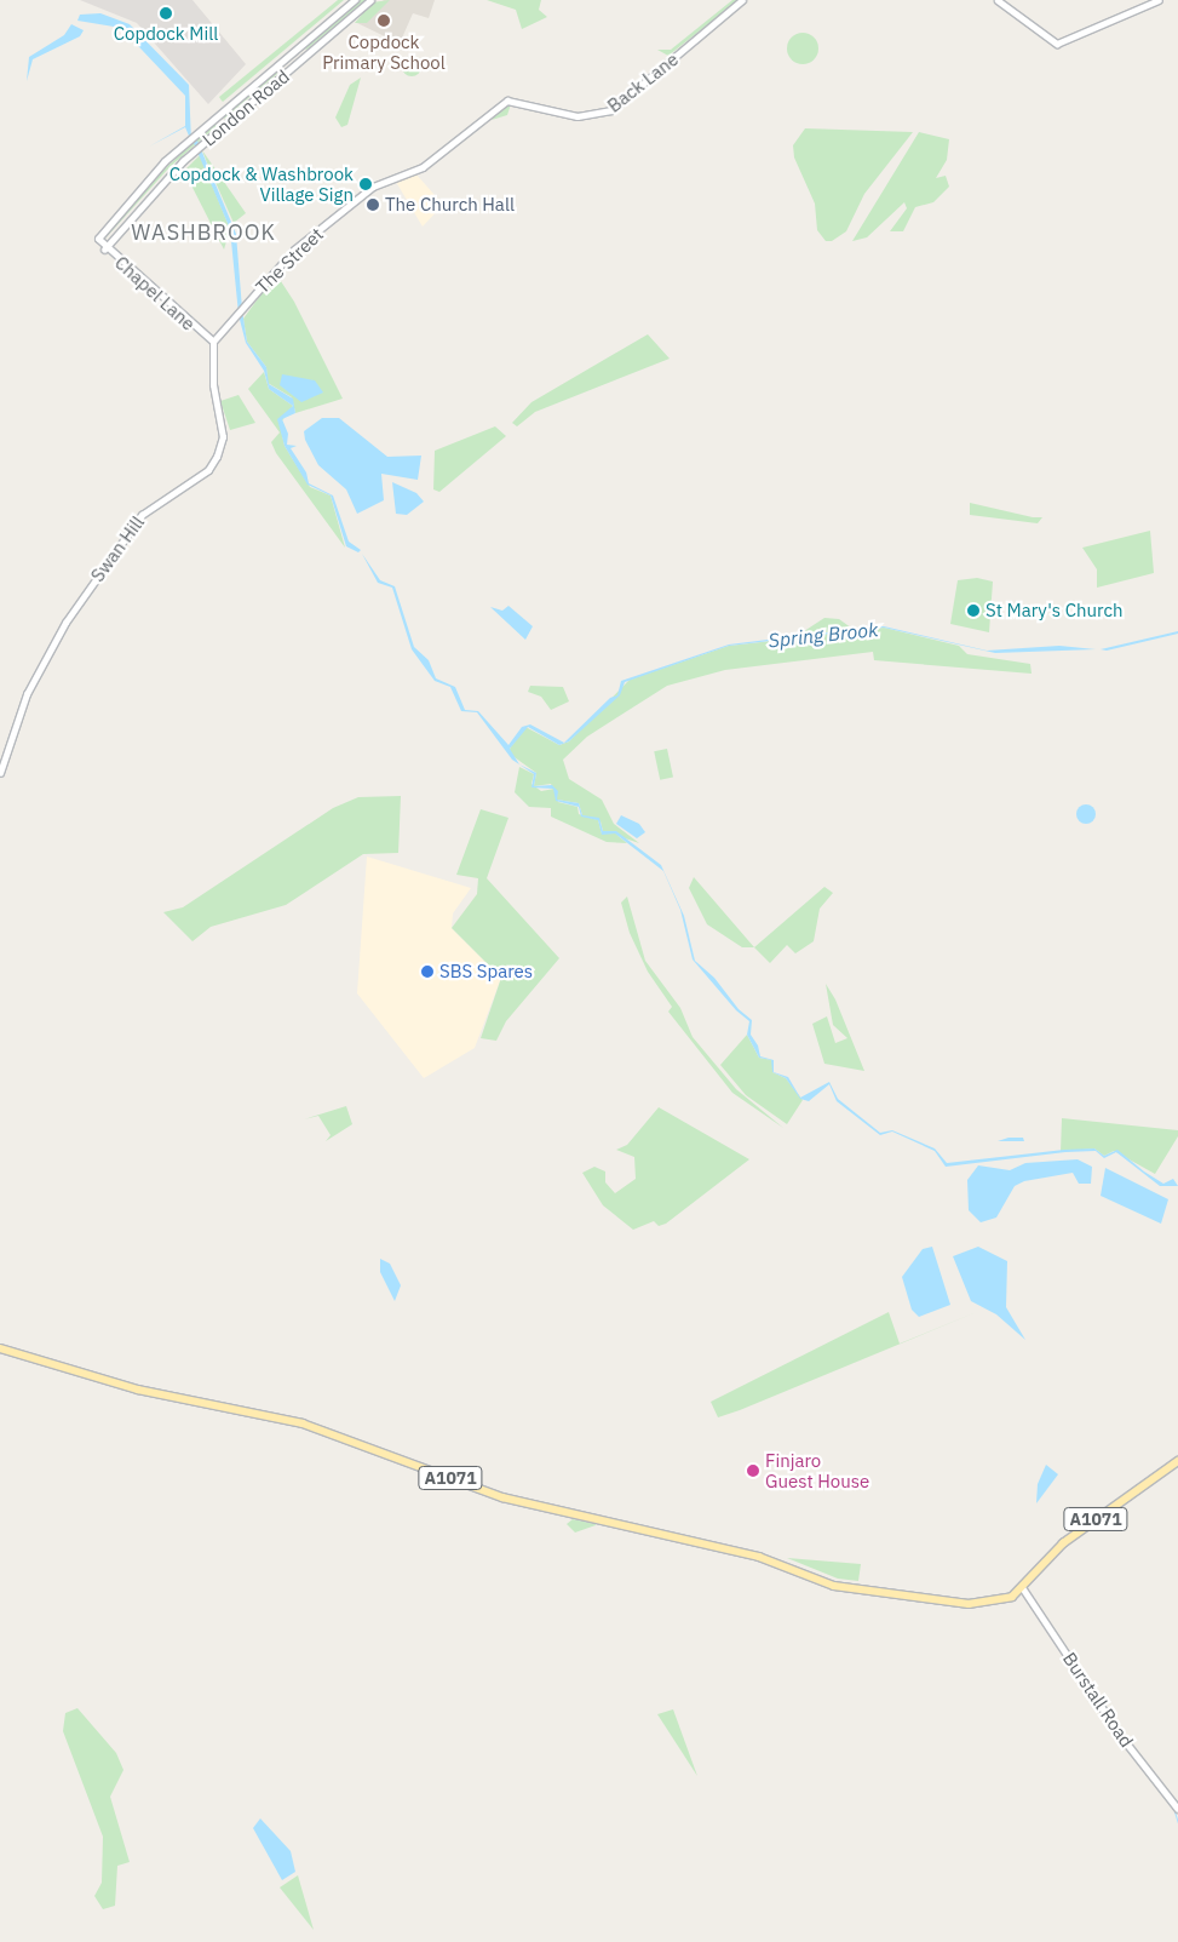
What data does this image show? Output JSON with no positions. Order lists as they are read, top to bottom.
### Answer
{
  "streets": {
    "main road": ["A1071"],
    "street": [
      "Back Lane",
      "London Road",
      "The Street",
      "Chapel Lane",
      "Swan Hill",
      "Burstall Road"
    ]
  },
  "crossings": [
    ["Back Lane", "The Street"],
    ["London Road", "Chapel Lane"],
    ["The Street", "Chapel Lane"],
    ["The Street", "Swan Hill"],
    ["Chapel Lane", "Swan Hill"],
    ["A1071", "Burstall Road"]
  ],
  "districts": ["WASHBROOK"],
  "water": ["Spring Brook"],
  "places": [
    "Copdock Mill",
    "Copdock Primary School",
    "Copdock & Washbrook Village Sign",
    "The Church Hall",
    "St Mary's Church",
    "SBS Spares",
    "Finjaro Guest House"
  ]
}
